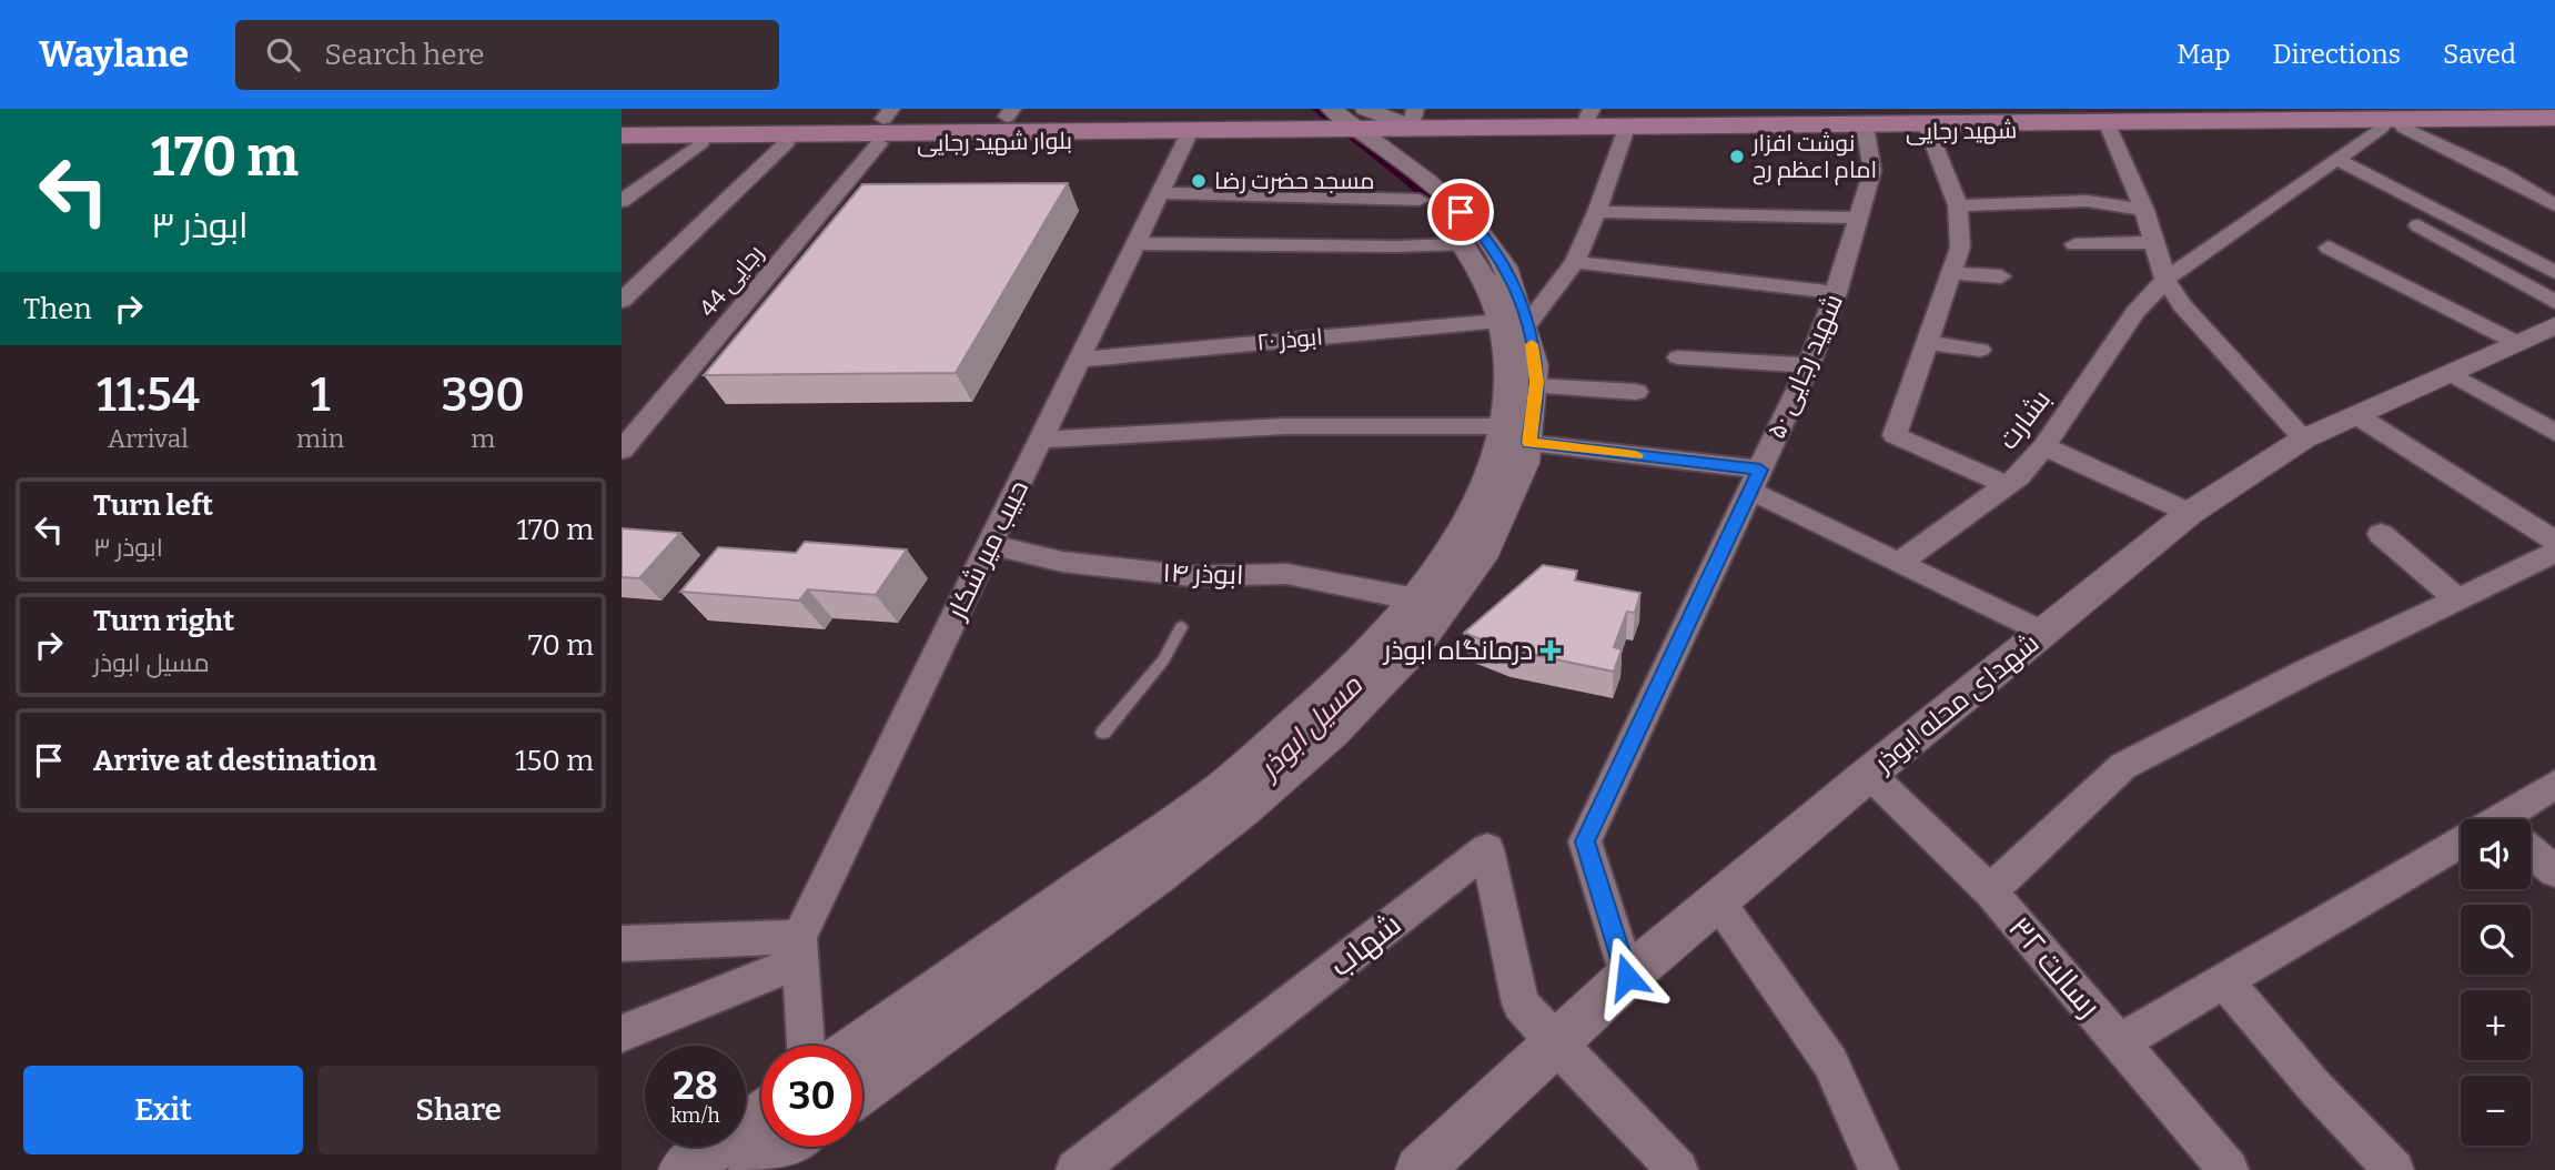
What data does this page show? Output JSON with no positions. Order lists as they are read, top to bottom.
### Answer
{
  "streets": {
    "main road": ["شهید رجایی", "بلوار شهید رجایی"],
    "street": [
      "رجایی 44",
      "ابوذر ۲۰",
      "شهید رجایی ۵۰",
      "بشارت",
      "حبیب میر شکار",
      "ابوذر ۱۴",
      "شهدای محله ابوذر",
      "شهاب",
      "رسالت ۳۲"
    ]
  },
  "crossings": [
    ["شهید رجایی", "بلوار شهید رجایی"],
    ["شهید رجایی", "شهید رجایی ۵۰"],
    ["بلوار شهید رجایی", "رجایی 44"],
    ["بلوار شهید رجایی", "حبیب میر شکار"],
    ["ابوذر ۲۰", "حبیب میر شکار"],
    ["شهید رجایی ۵۰", "شهدای محله ابوذر"],
    ["حبیب میر شکار", "ابوذر ۱۴"],
    ["شهدای محله ابوذر", "شهاب"],
    ["شهدای محله ابوذر", "رسالت ۳۲"]
  ],
  "water": ["مسیل ابوذر"],
  "places": {
    "other": ["نوشت افزار امام اعظم رح", "مسجد حضرت رضا"],
    "health": ["درمانگاه ابوذر"]
  },
  "page": {
    "header": "Waylane",
    "search": "Search here",
    "nav": ["Map", "Directions", "Saved"],
    "turn": ["170 m", "ابوذر ۳"],
    "then": "Then",
    "eta": [
      "11:54",
      "Arrival",
      "1",
      "min",
      "390",
      "m"
    ],
    "list": [
      {
        "name": "Turn left",
        "note": "ابوذر ۳",
        "value": "170 m"
      },
      {
        "name": "Turn right",
        "note": "مسیل ابوذر",
        "value": "70 m"
      },
      {
        "name": "Arrive at destination",
        "value": "150 m"
      }
    ],
    "map_buttons": ["+", "−"],
    "speed": "28 km/h",
    "limit": "30",
    "buttons": ["Exit", "Share"]
  }
}
